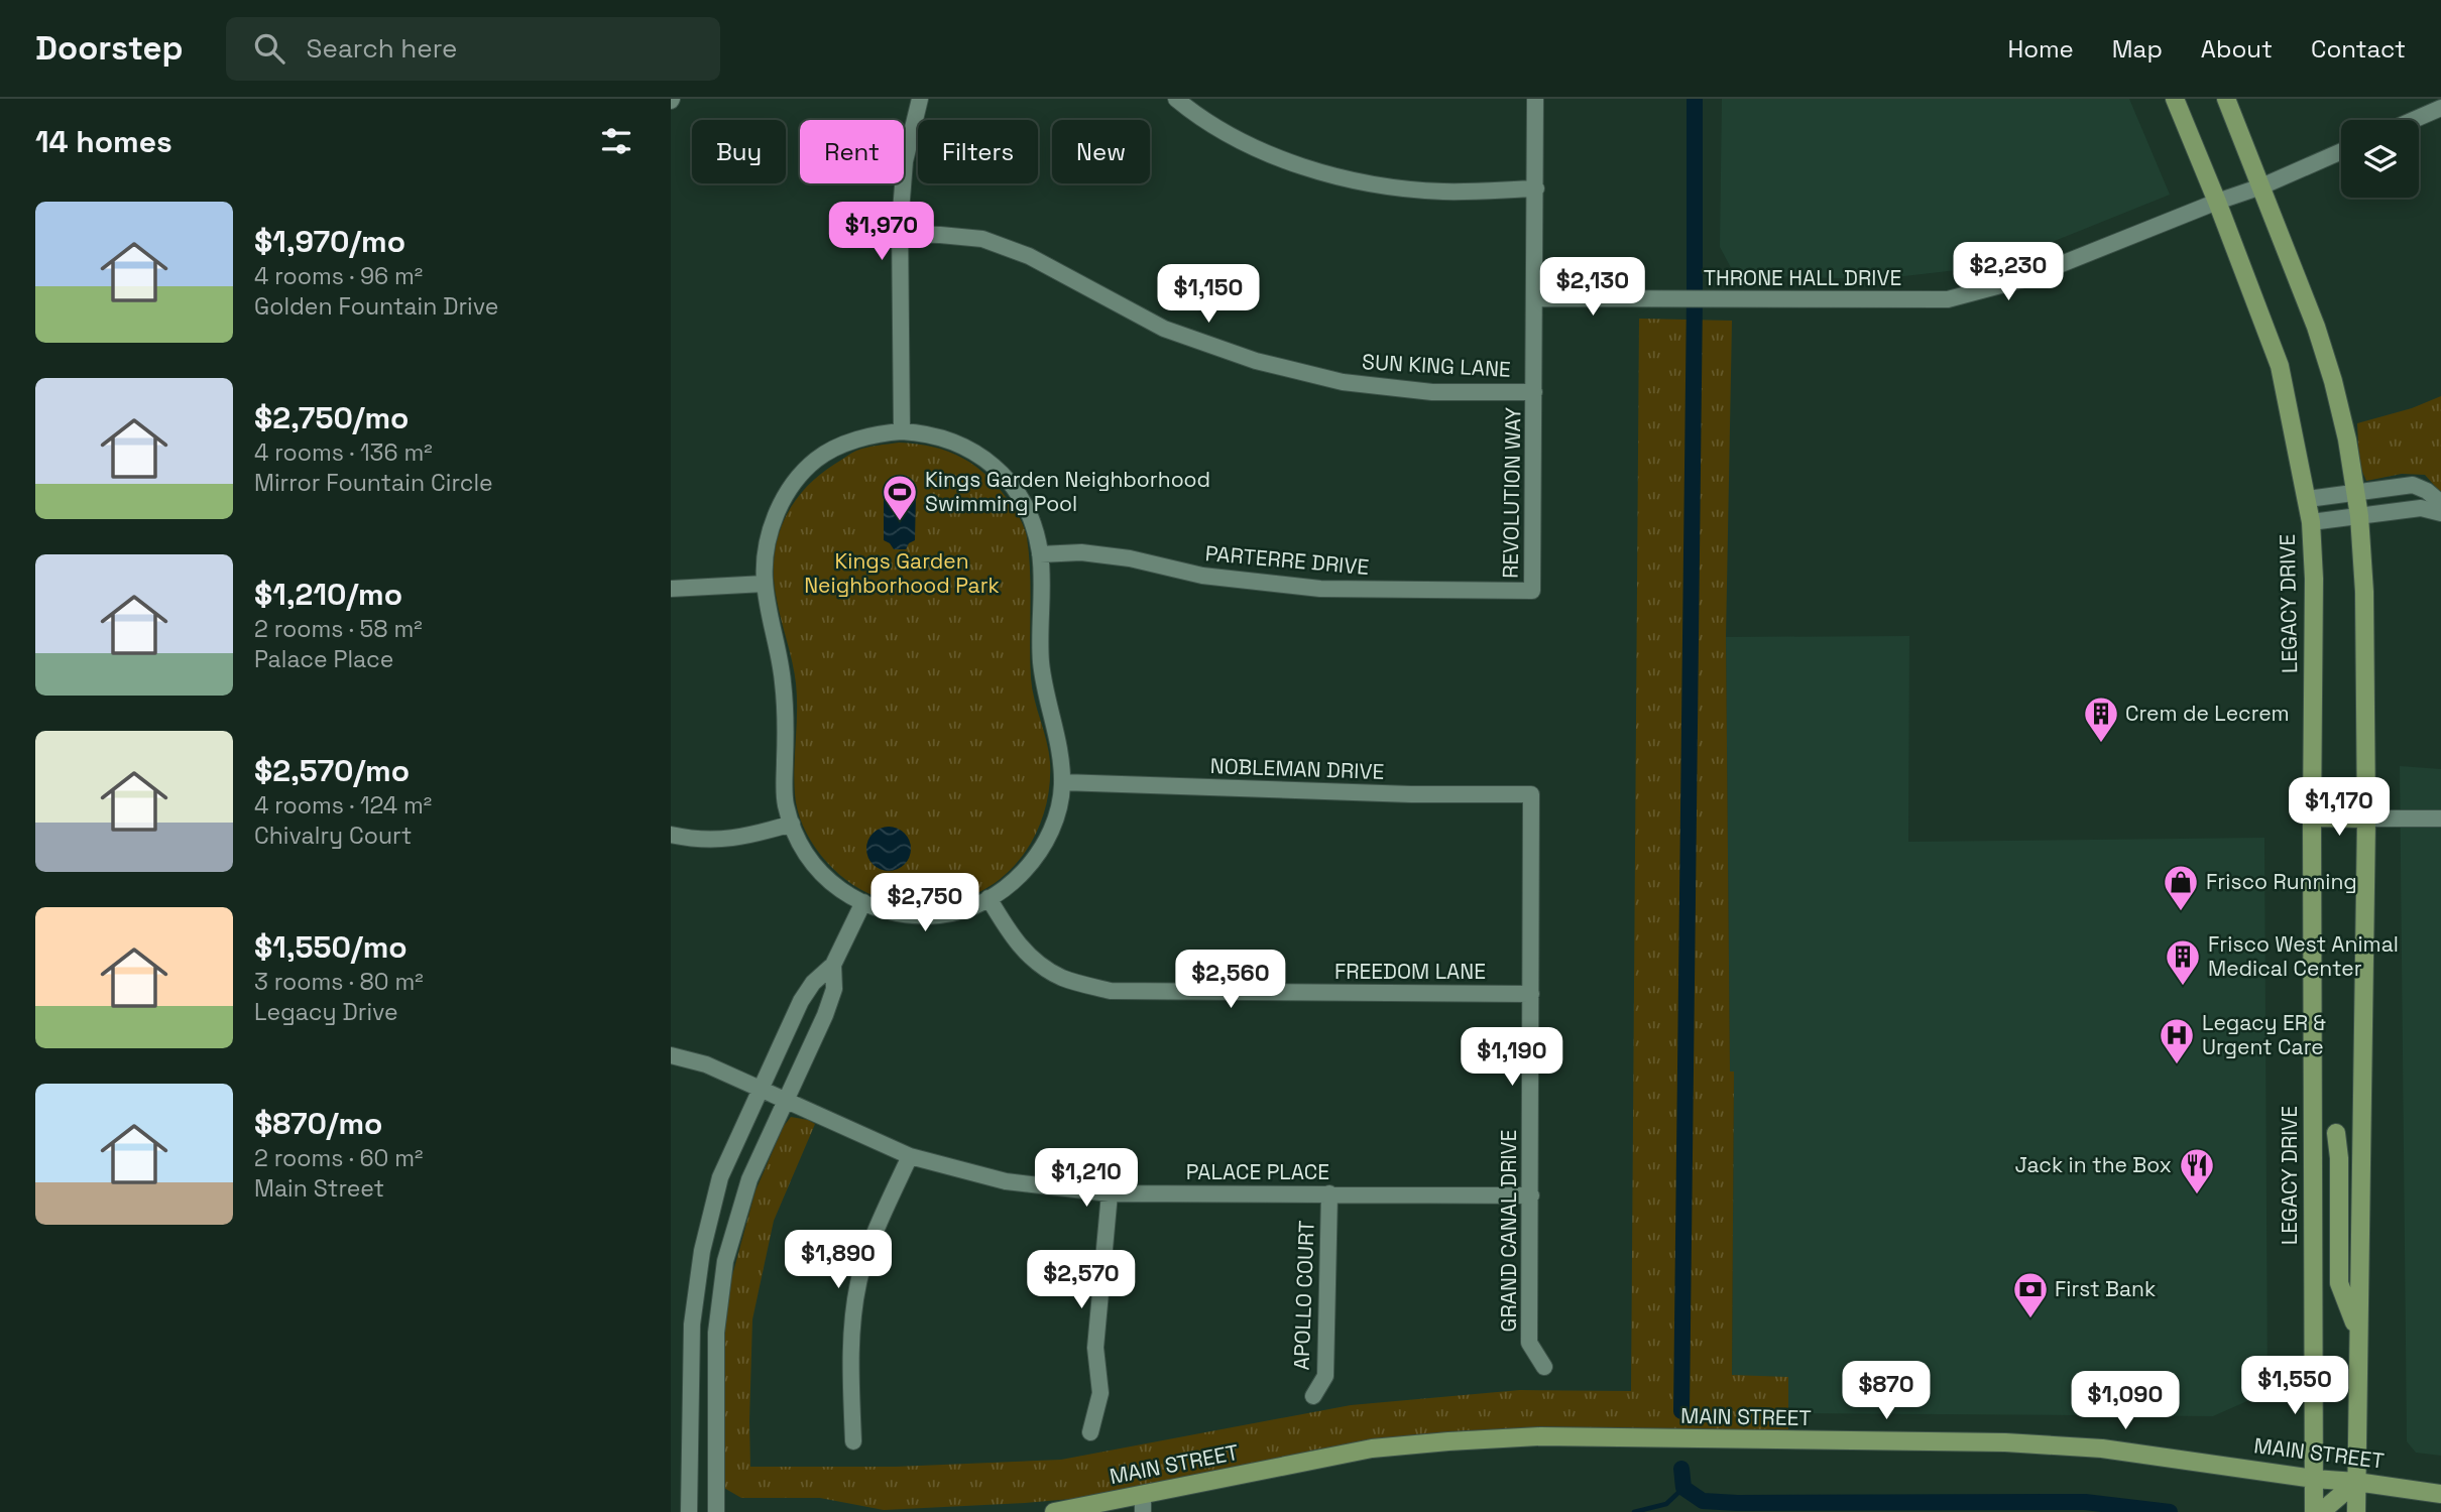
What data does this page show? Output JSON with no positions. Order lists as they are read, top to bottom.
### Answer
{
  "streets": {
    "main road": ["LEGACY DRIVE", "MAIN STREET"],
    "street": [
      "THRONE HALL DRIVE",
      "SUN KING LANE",
      "REVOLUTION WAY",
      "PARTERRE DRIVE",
      "NOBLEMAN DRIVE",
      "FREEDOM LANE",
      "PALACE PLACE",
      "GRAND CANAL DRIVE",
      "APOLLO COURT"
    ]
  },
  "crossings": [
    ["THRONE HALL DRIVE", "REVOLUTION WAY"],
    ["THRONE HALL DRIVE", "LEGACY DRIVE"],
    ["SUN KING LANE", "REVOLUTION WAY"],
    ["REVOLUTION WAY", "PARTERRE DRIVE"],
    ["LEGACY DRIVE", "MAIN STREET"],
    ["NOBLEMAN DRIVE", "GRAND CANAL DRIVE"],
    ["FREEDOM LANE", "GRAND CANAL DRIVE"],
    ["PALACE PLACE", "GRAND CANAL DRIVE"],
    ["PALACE PLACE", "APOLLO COURT"]
  ],
  "parks": ["Kings Garden Neighborhood Park"],
  "places": {
    "sports": ["Kings Garden Neighborhood Swimming Pool"],
    "building": ["Crem de Lecrem", "Frisco West Animal Medical Center"],
    "shop": ["Frisco Running"],
    "hospital": ["Legacy ER & Urgent Care"],
    "restaurant": ["Jack in the Box"],
    "bank": ["First Bank"]
  },
  "page": {
    "header": "Doorstep",
    "search": "Search here",
    "nav": [
      "Home",
      "Map",
      "About",
      "Contact"
    ],
    "heading": "14 homes",
    "chip": [
      "Buy",
      "Rent",
      "Filters",
      "New"
    ],
    "list": [
      {
        "name": "$1,970/mo",
        "note": "4 rooms · 96 m² · Golden Fountain Drive"
      },
      {
        "name": "$2,750/mo",
        "note": "4 rooms · 136 m² · Mirror Fountain Circle"
      },
      {
        "name": "$1,210/mo",
        "note": "2 rooms · 58 m² · Palace Place"
      },
      {
        "name": "$2,570/mo",
        "note": "4 rooms · 124 m² · Chivalry Court"
      },
      {
        "name": "$1,550/mo",
        "note": "3 rooms · 80 m² · Legacy Drive"
      },
      {
        "name": "$870/mo",
        "note": "2 rooms · 60 m² · Main Street"
      }
    ],
    "price": [
      "$1,970",
      "$2,230",
      "$2,130",
      "$1,150",
      "$1,170",
      "$2,750",
      "$2,560",
      "$1,190",
      "$1,210",
      "$1,890",
      "$2,570",
      "$1,550",
      "$870",
      "$1,090"
    ]
  }
}
